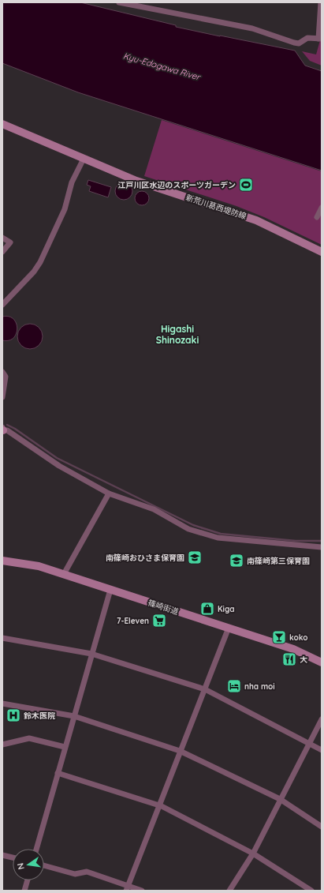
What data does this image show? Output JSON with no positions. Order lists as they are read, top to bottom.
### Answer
{
  "streets": {
    "main road": ["新荒川葛西堤防線", "篠崎街道"]
  },
  "districts": ["Higashi Shinozaki"],
  "water": ["Kyu-Edogawa River"],
  "places": {
    "sports": ["江戸川区水辺のスポーツガーデン"],
    "school or university": ["南篠崎おひさま保育園", "南篠崎第三保育園"],
    "shop": ["Kiga"],
    "supermarket": ["7-Eleven"],
    "bar": ["koko"],
    "restaurant": ["大"],
    "hotel": ["nha moi"],
    "hospital": ["鈴木医院"]
  },
  "north": "left"
}
